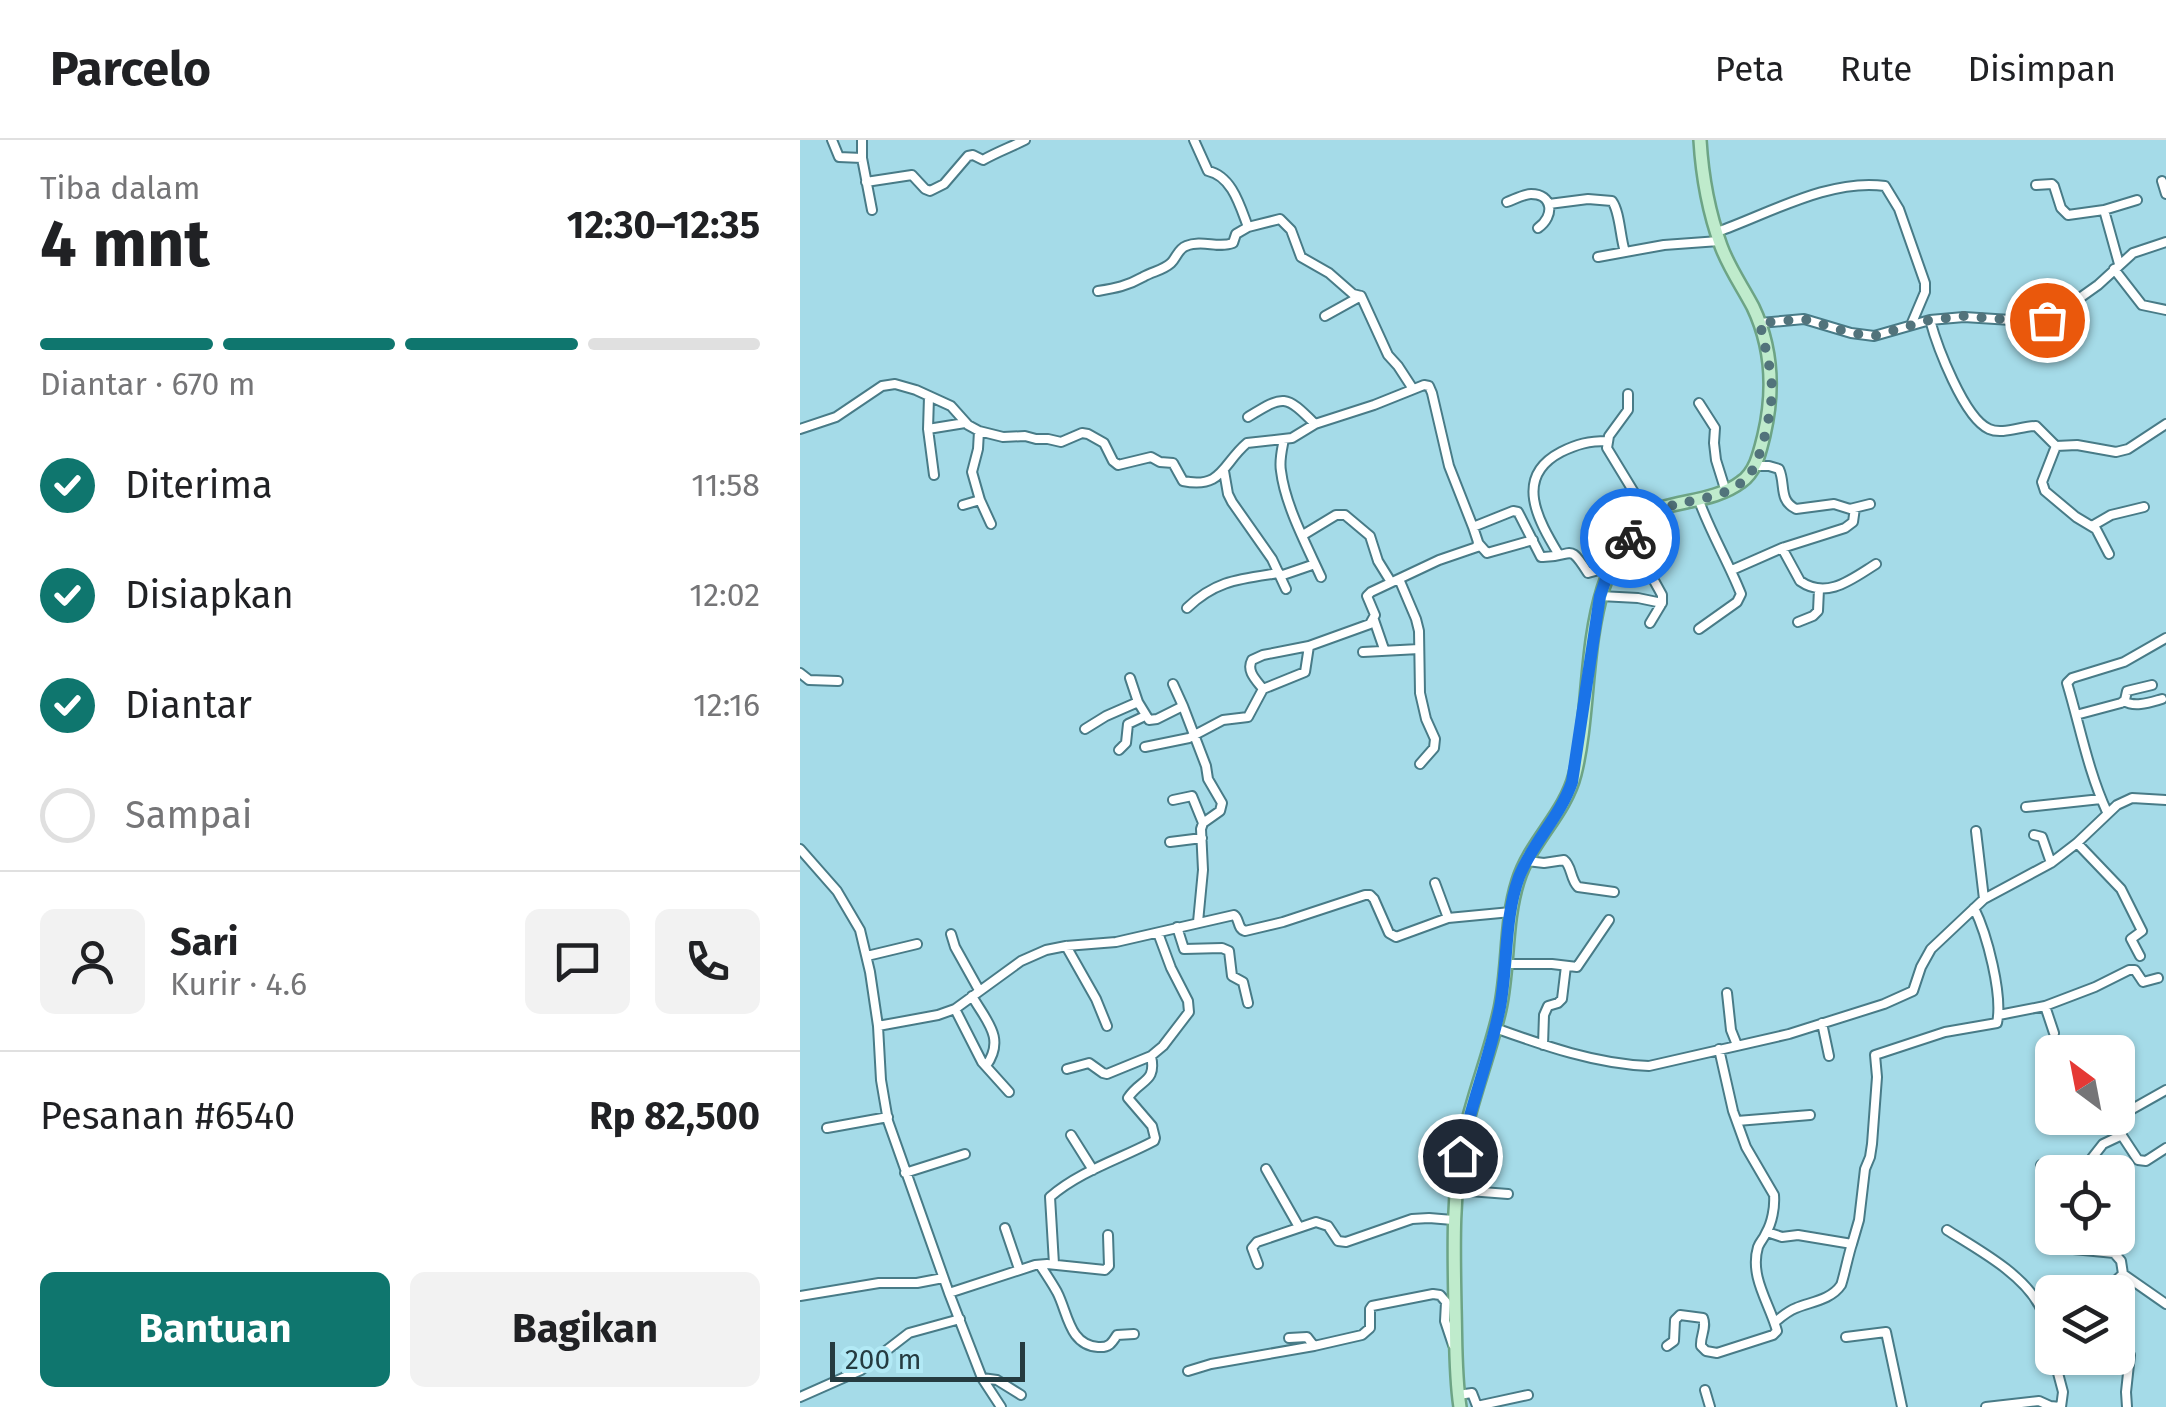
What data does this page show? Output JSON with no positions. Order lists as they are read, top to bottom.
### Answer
{
  "scale_bar": "200 m",
  "north": "top left",
  "page": {
    "header": "Parcelo",
    "nav": ["Peta", "Rute", "Disimpan"],
    "heading": ["4 mnt", "Tiba dalam", "12:30–12:35"],
    "panel": [
      "Sari",
      "Kurir · 4.6",
      "Pesanan #6540",
      "Rp 82,500"
    ],
    "bar": "Diantar · 670 m",
    "list": [
      ["Diterima", "11:58"],
      ["Disiapkan", "12:02"],
      ["Diantar", "12:16"],
      "Sampai"
    ],
    "buttons": ["Bantuan", "Bagikan"],
    "scale": "200 m"
  }
}
